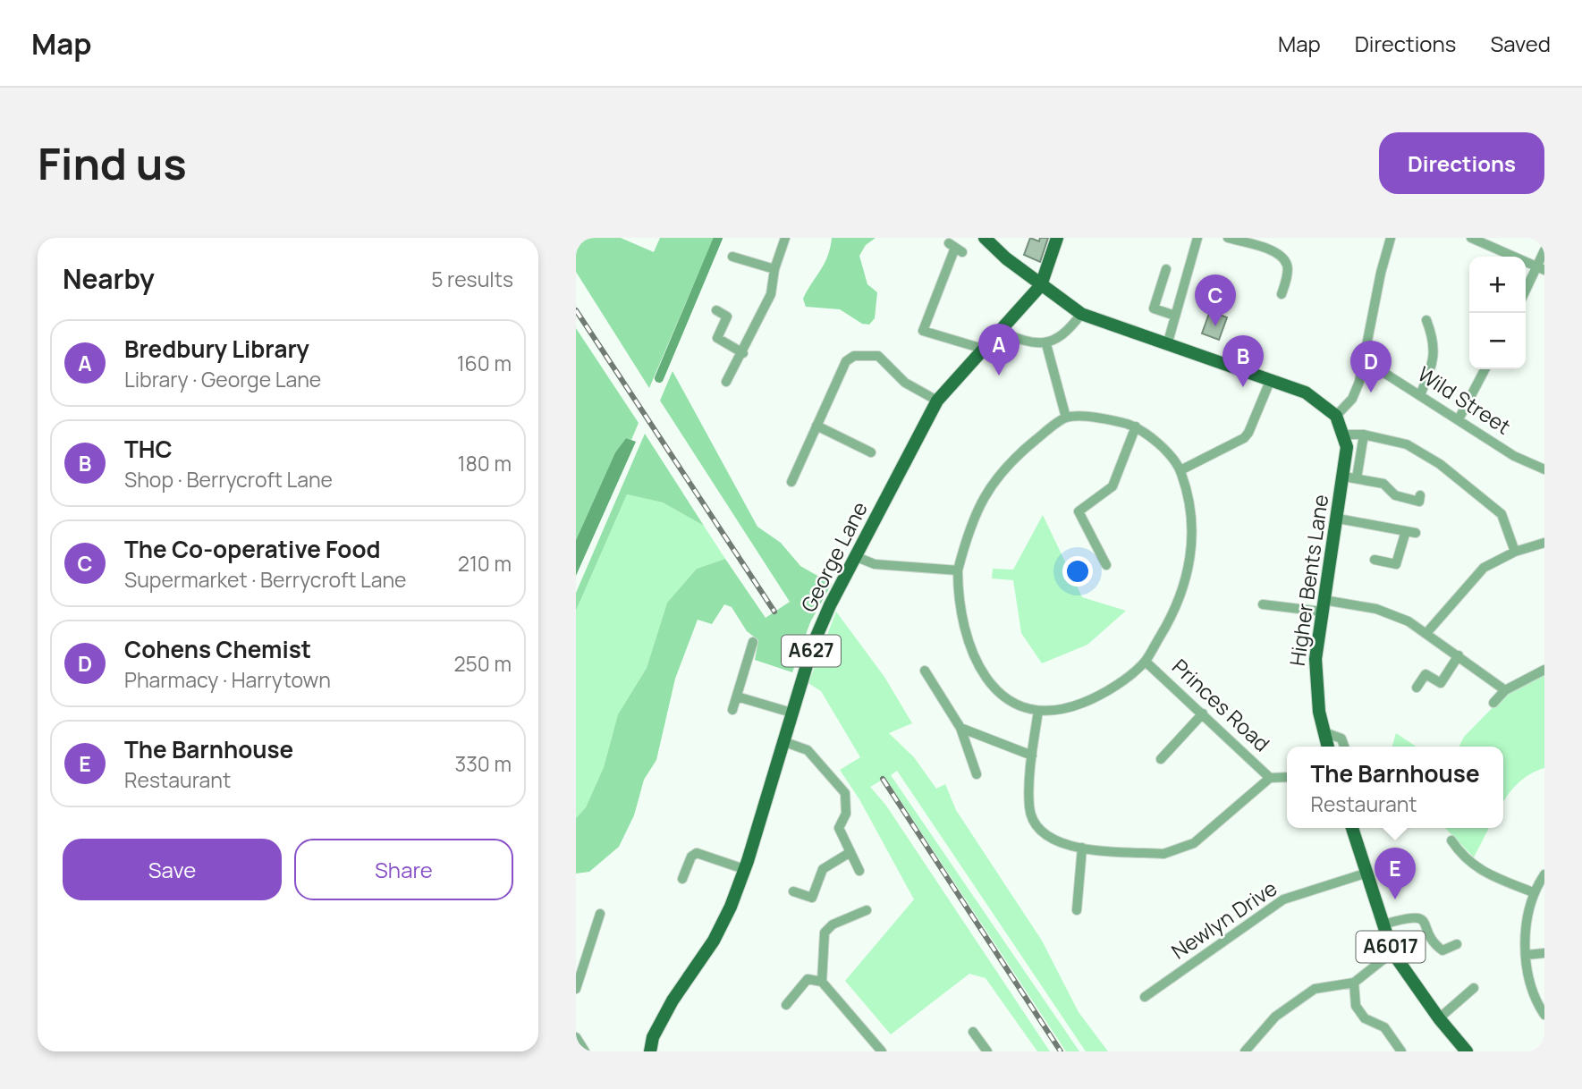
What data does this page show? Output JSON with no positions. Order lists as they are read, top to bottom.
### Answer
{
  "streets": {
    "main road": [
      "George Lane",
      "Higher Bents Lane",
      "A627",
      "A6017"
    ],
    "street": ["Wild Street", "Princes Road", "Newlyn Drive"]
  },
  "crossings": [
    ["George Lane", "A627"],
    ["Newlyn Drive", "A6017"]
  ],
  "page": {
    "header": "Map",
    "nav": ["Map", "Directions", "Saved"],
    "buttons": [
      "Directions",
      ["Save", "Share"]
    ],
    "title": "Find us",
    "heading": ["Nearby", "5 results"],
    "map_buttons": ["+", "−"],
    "pins": [
      "C",
      "A",
      "B",
      "D",
      "E"
    ],
    "list": [
      {
        "mark": "A",
        "name": "Bredbury Library",
        "note": "Library · George Lane",
        "value": "160 m"
      },
      {
        "mark": "B",
        "name": "THC",
        "note": "Shop · Berrycroft Lane",
        "value": "180 m"
      },
      {
        "mark": "C",
        "name": "The Co-operative Food",
        "note": "Supermarket · Berrycroft Lane",
        "value": "210 m"
      },
      {
        "mark": "D",
        "name": "Cohens Chemist",
        "note": "Pharmacy · Harrytown",
        "value": "250 m"
      },
      {
        "mark": "E",
        "name": "The Barnhouse",
        "note": "Restaurant",
        "value": "330 m"
      }
    ],
    "popup": ["The Barnhouse", "Restaurant"]
  }
}
